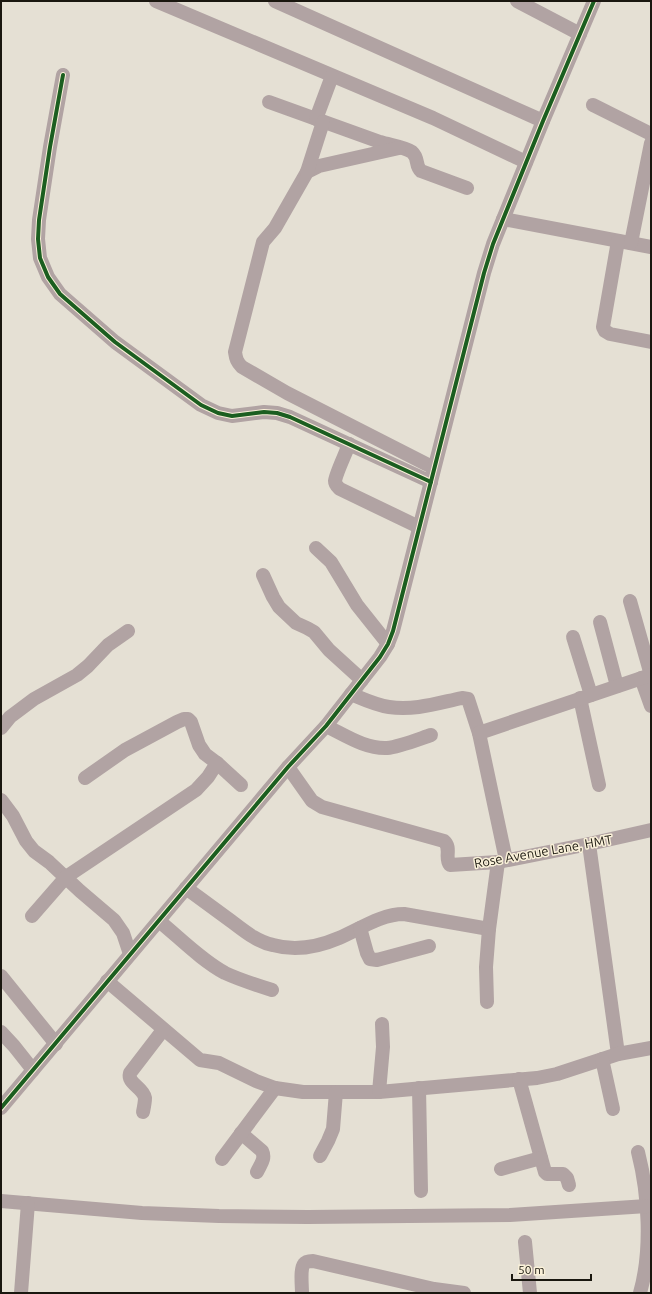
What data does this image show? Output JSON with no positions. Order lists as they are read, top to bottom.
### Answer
{
  "streets": {
    "street": ["Rose Avenue Lane, HMT"]
  },
  "scale_bar": "50 m"
}
